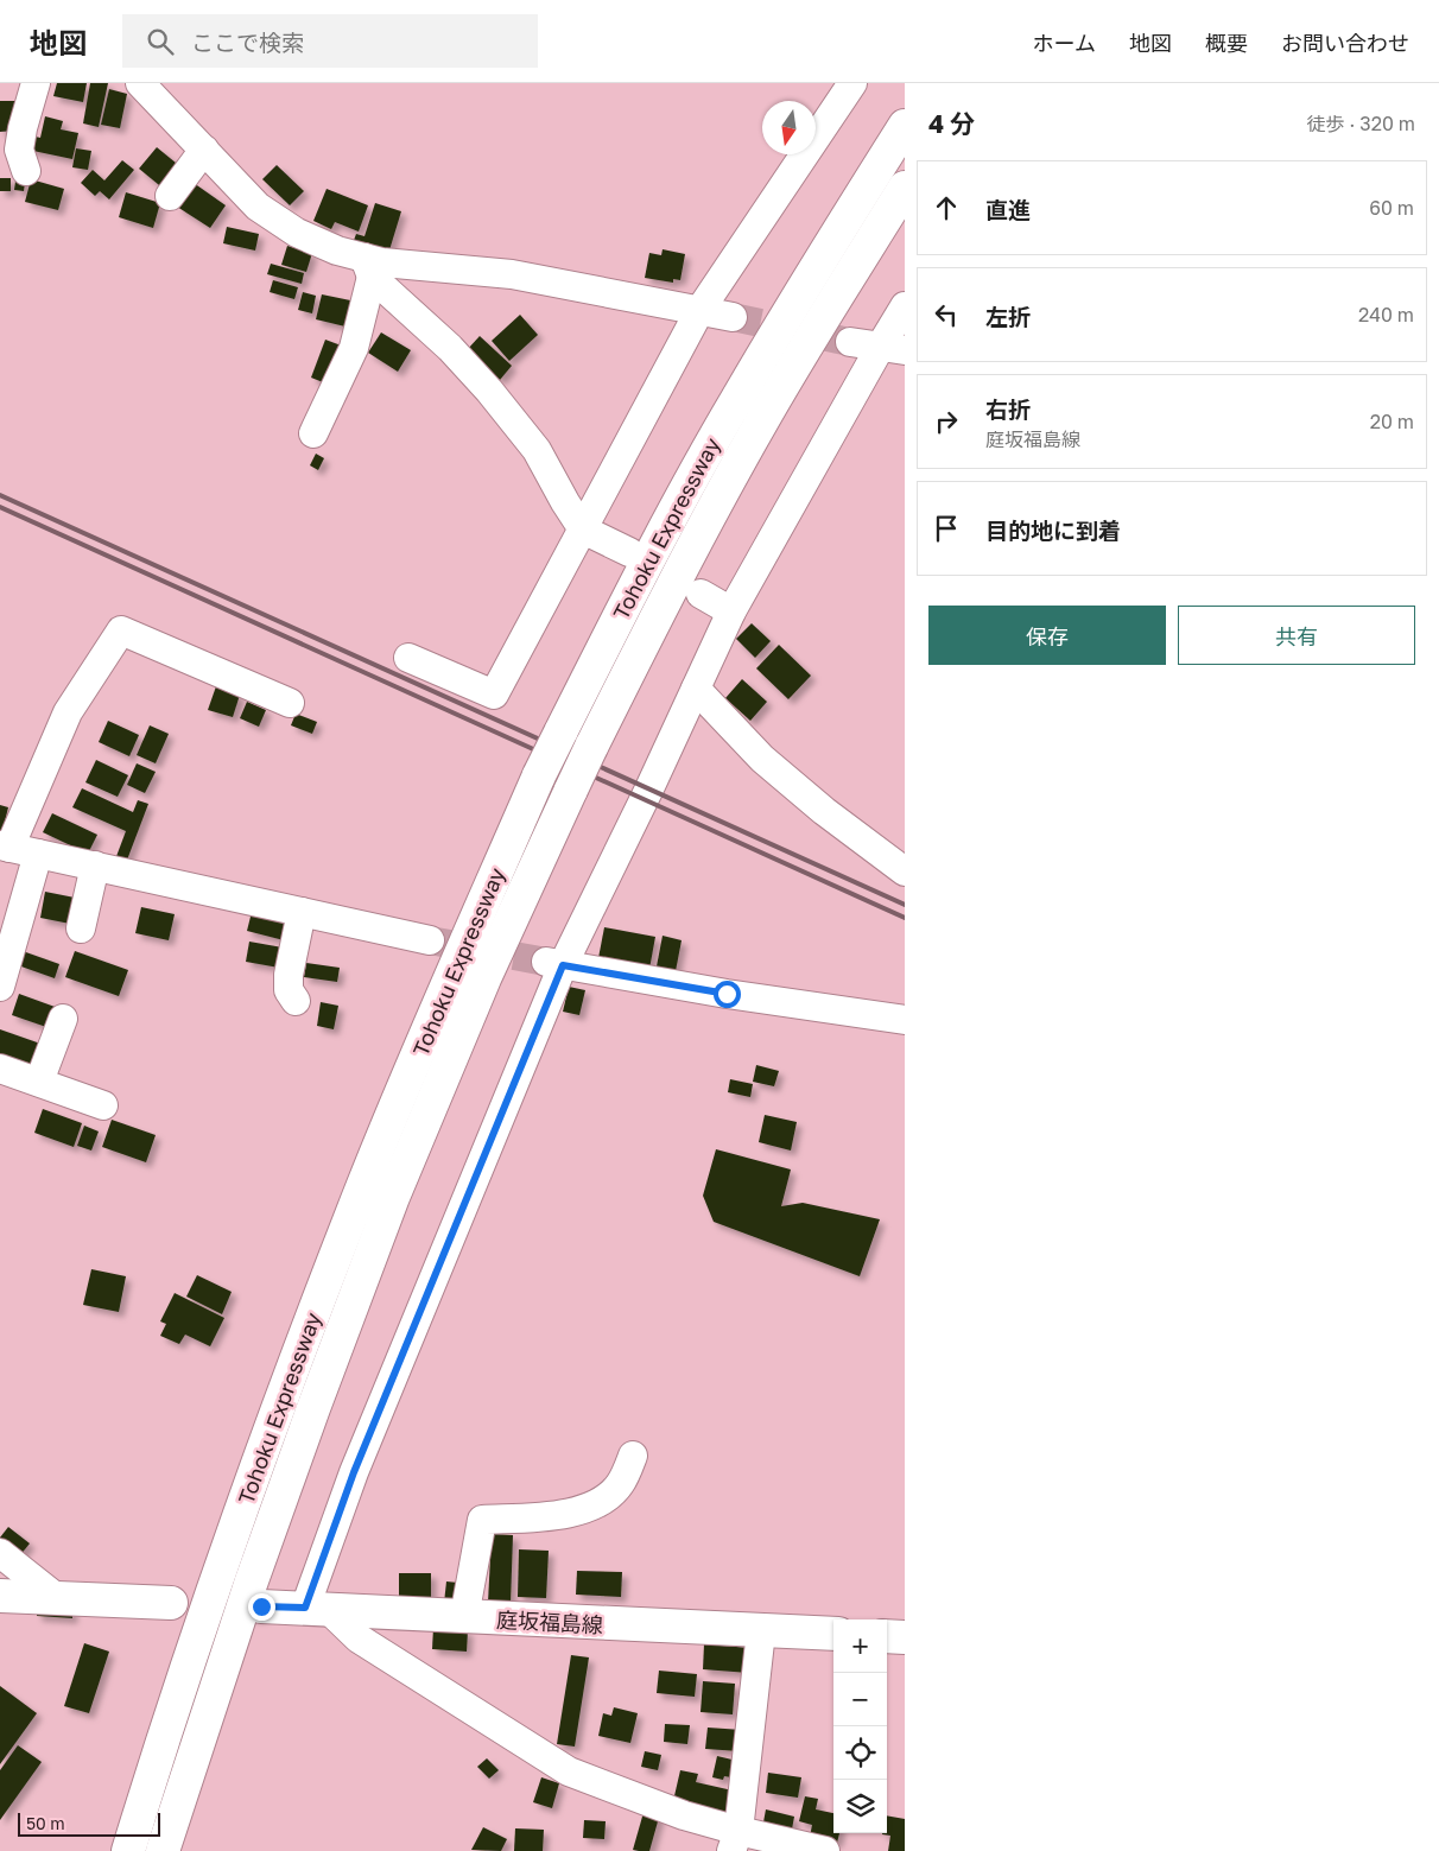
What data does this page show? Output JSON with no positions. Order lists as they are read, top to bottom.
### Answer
{
  "streets": {
    "main road": ["Tohoku Expressway", "庭坂福島線"]
  },
  "scale_bar": "50 m",
  "north": "bottom",
  "page": {
    "header": "地図",
    "search": "ここで検索",
    "nav": [
      "ホーム",
      "地図",
      "概要",
      "お問い合わせ"
    ],
    "heading": ["4 分", "徒歩 · 320 m"],
    "list": [
      ["直進", "60 m"],
      ["左折", "240 m"],
      ["右折", "庭坂福島線", "20 m"],
      "目的地に到着"
    ],
    "buttons": ["保存", "共有"],
    "map_buttons": ["+", "−"],
    "scale": "50 m"
  }
}
